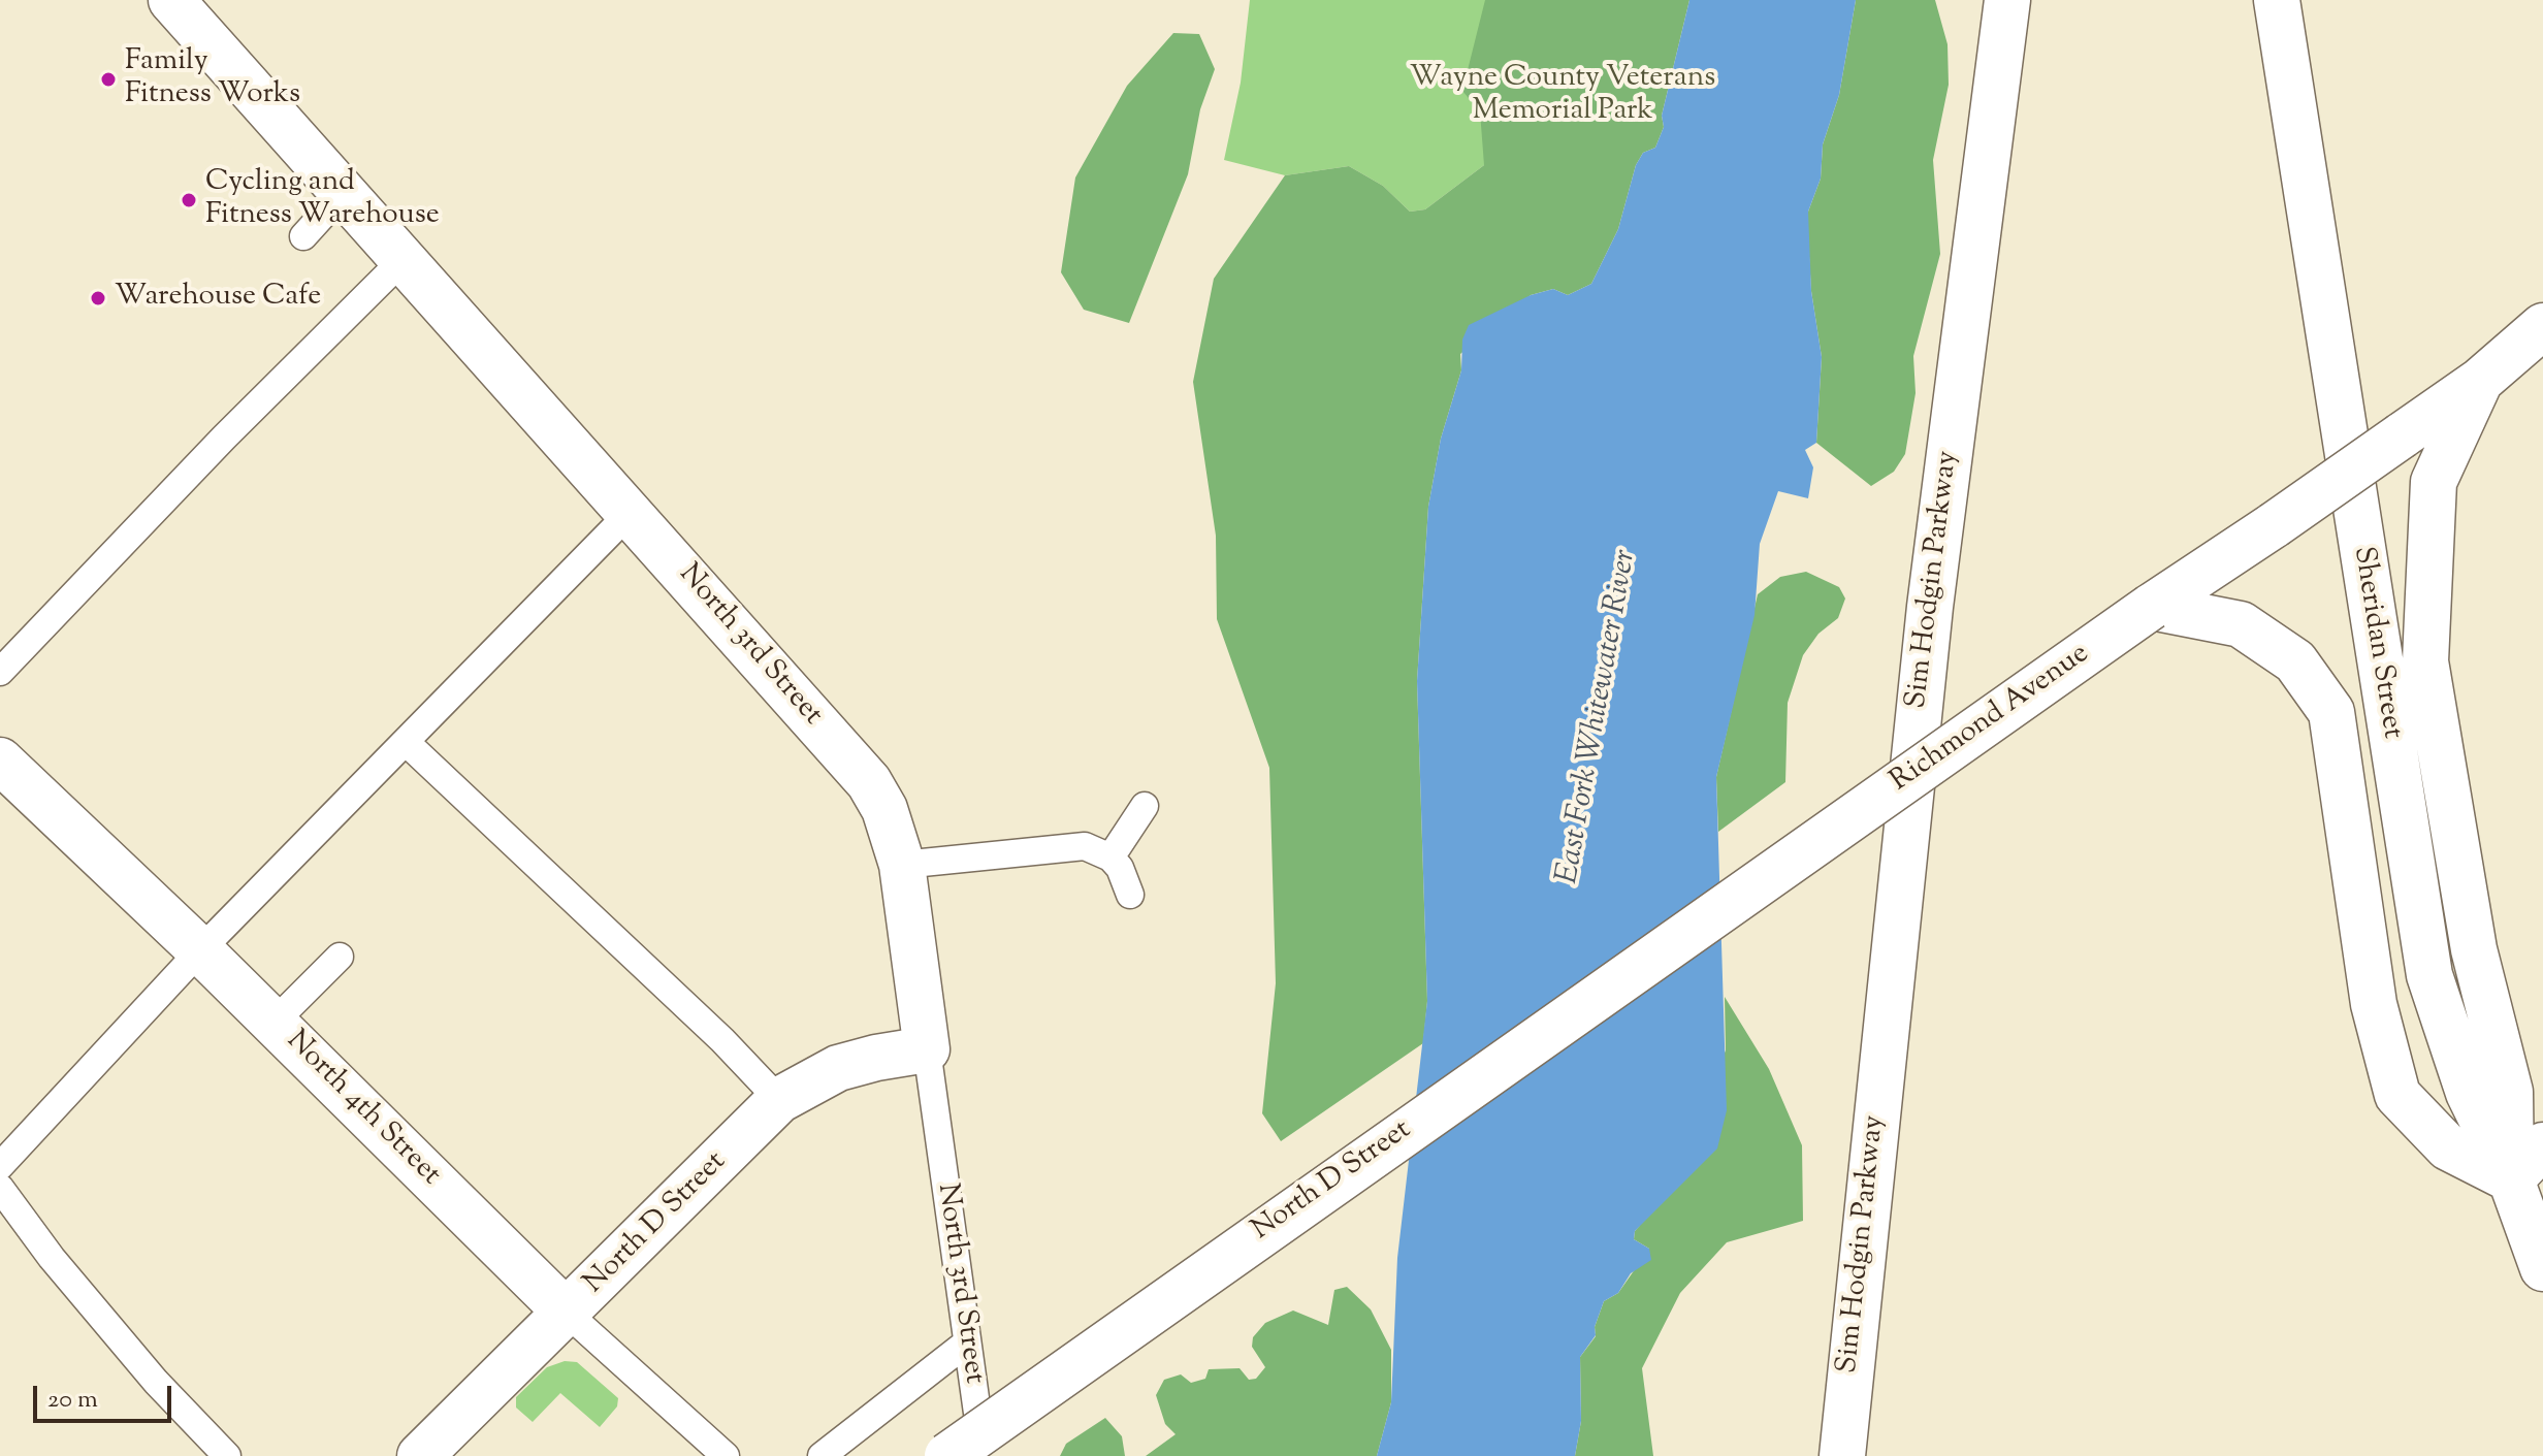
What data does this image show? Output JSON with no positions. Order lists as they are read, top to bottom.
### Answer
{
  "streets": {
    "street": [
      "Sim Hodgin Parkway",
      "Sheridan Street",
      "North 3rd Street",
      "Richmond Avenue",
      "North 4th Street",
      "North D Street"
    ]
  },
  "crossings": [
    ["North 3rd Street", "North D Street"],
    ["Richmond Avenue", "North D Street"],
    ["North 4th Street", "North D Street"]
  ],
  "water": ["East Fork Whitewater River"],
  "parks": ["Wayne County Veterans Memorial Park"],
  "places": ["Family Fitness Works", "Cycling and Fitness Warehouse", "Warehouse Cafe"],
  "scale_bar": "20 m"
}
